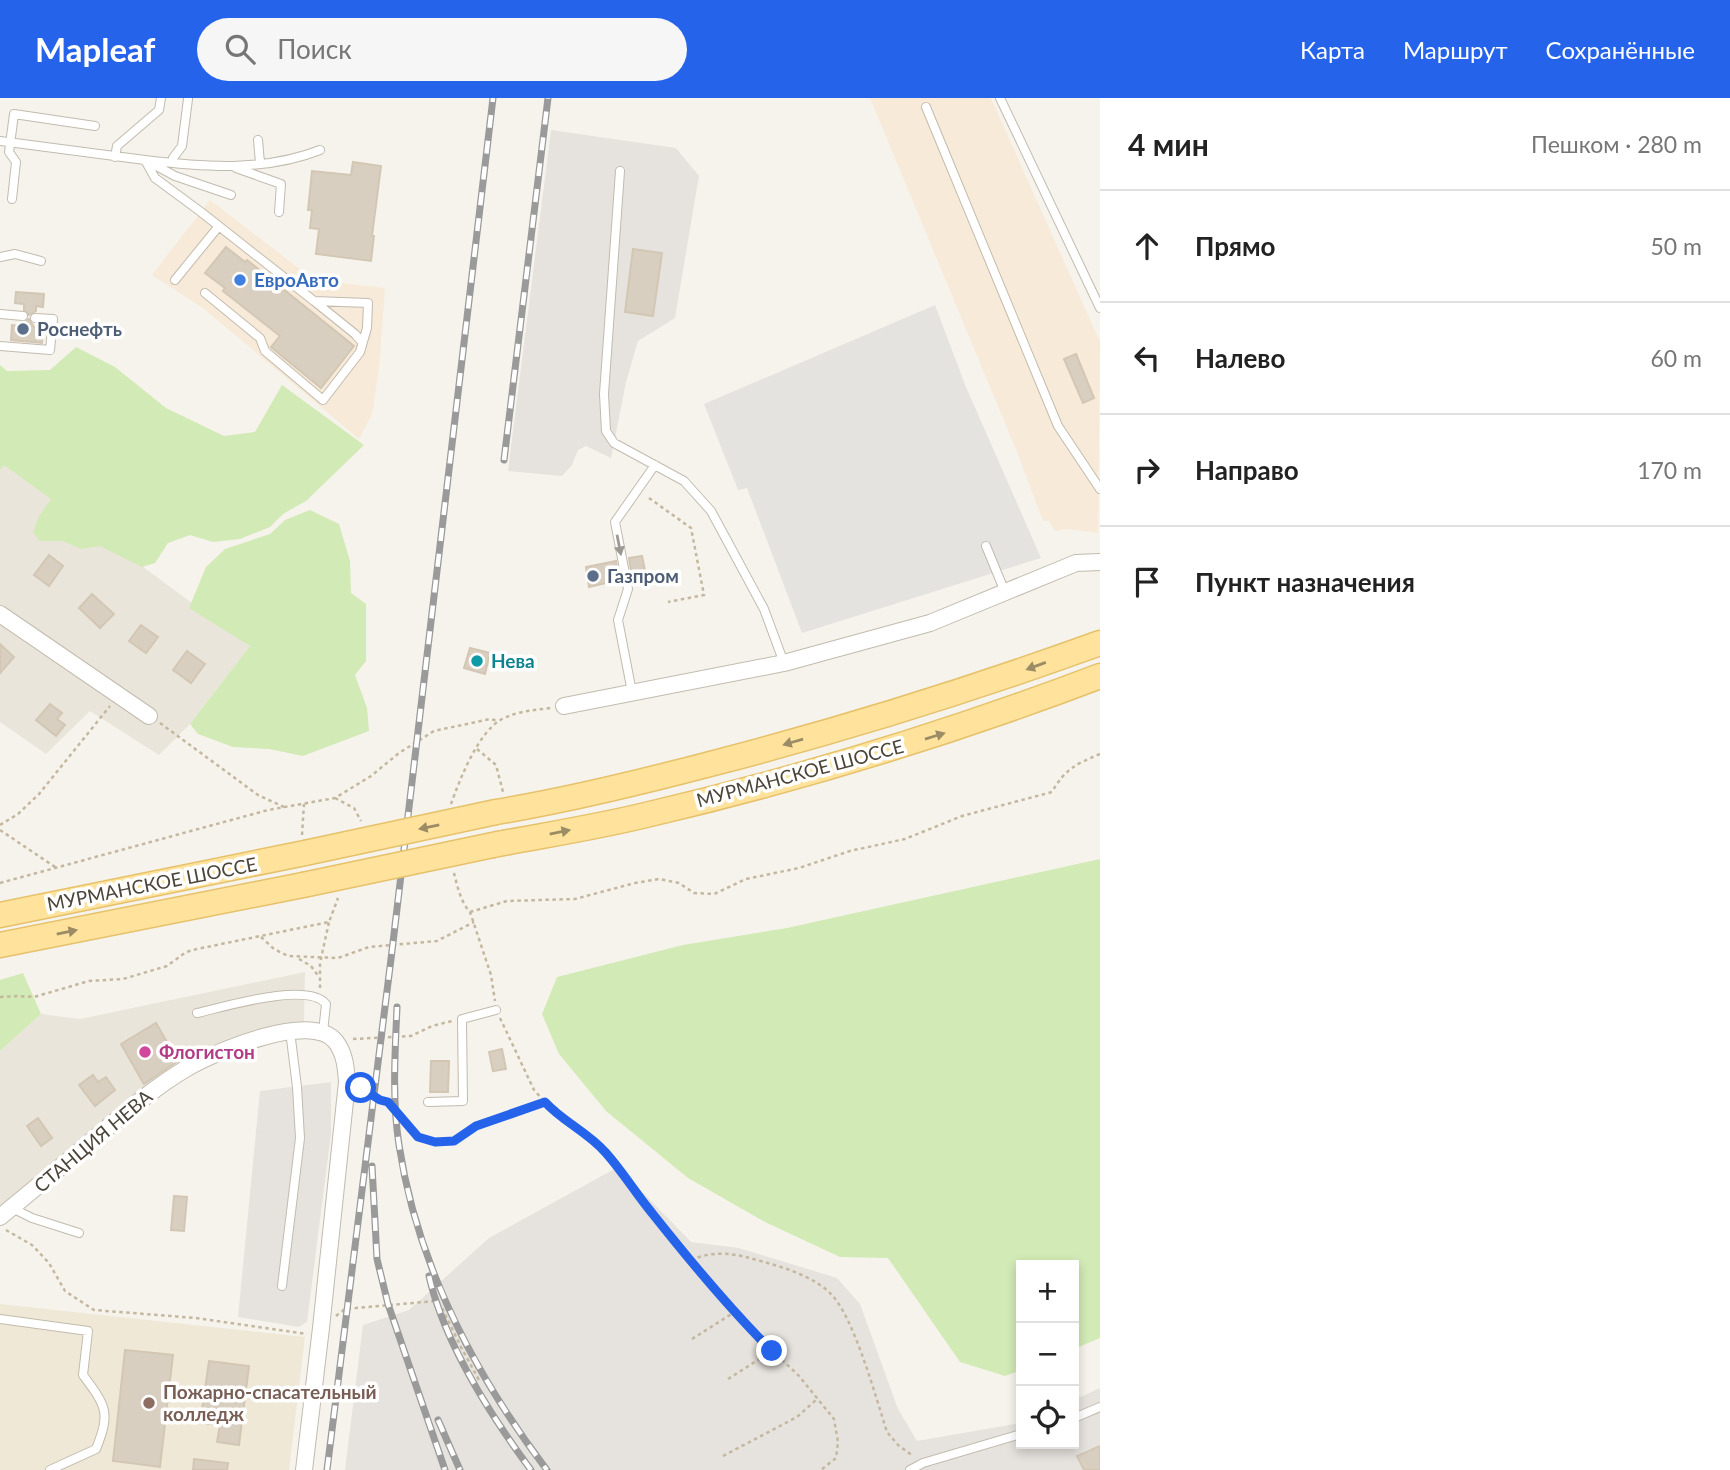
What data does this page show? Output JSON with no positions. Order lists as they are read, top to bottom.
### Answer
{
  "streets": {
    "main road": ["МУРМАНСКОЕ ШОССЕ"],
    "street": ["СТАНЦИЯ НЕВА"]
  },
  "places": [
    "ЕвроАвто",
    "Роснефть",
    "Газпром",
    "Нева",
    "Флогистон",
    "Пожарно-спасательный колледж"
  ],
  "page": {
    "header": "Mapleaf",
    "search": "Поиск",
    "nav": ["Карта", "Маршрут", "Сохранённые"],
    "heading": ["4 мин", "Пешком · 280 m"],
    "list": [
      ["Прямо", "50 m"],
      ["Налево", "60 m"],
      ["Направо", "170 m"],
      "Пункт назначения"
    ],
    "map_buttons": ["+", "−"]
  }
}
